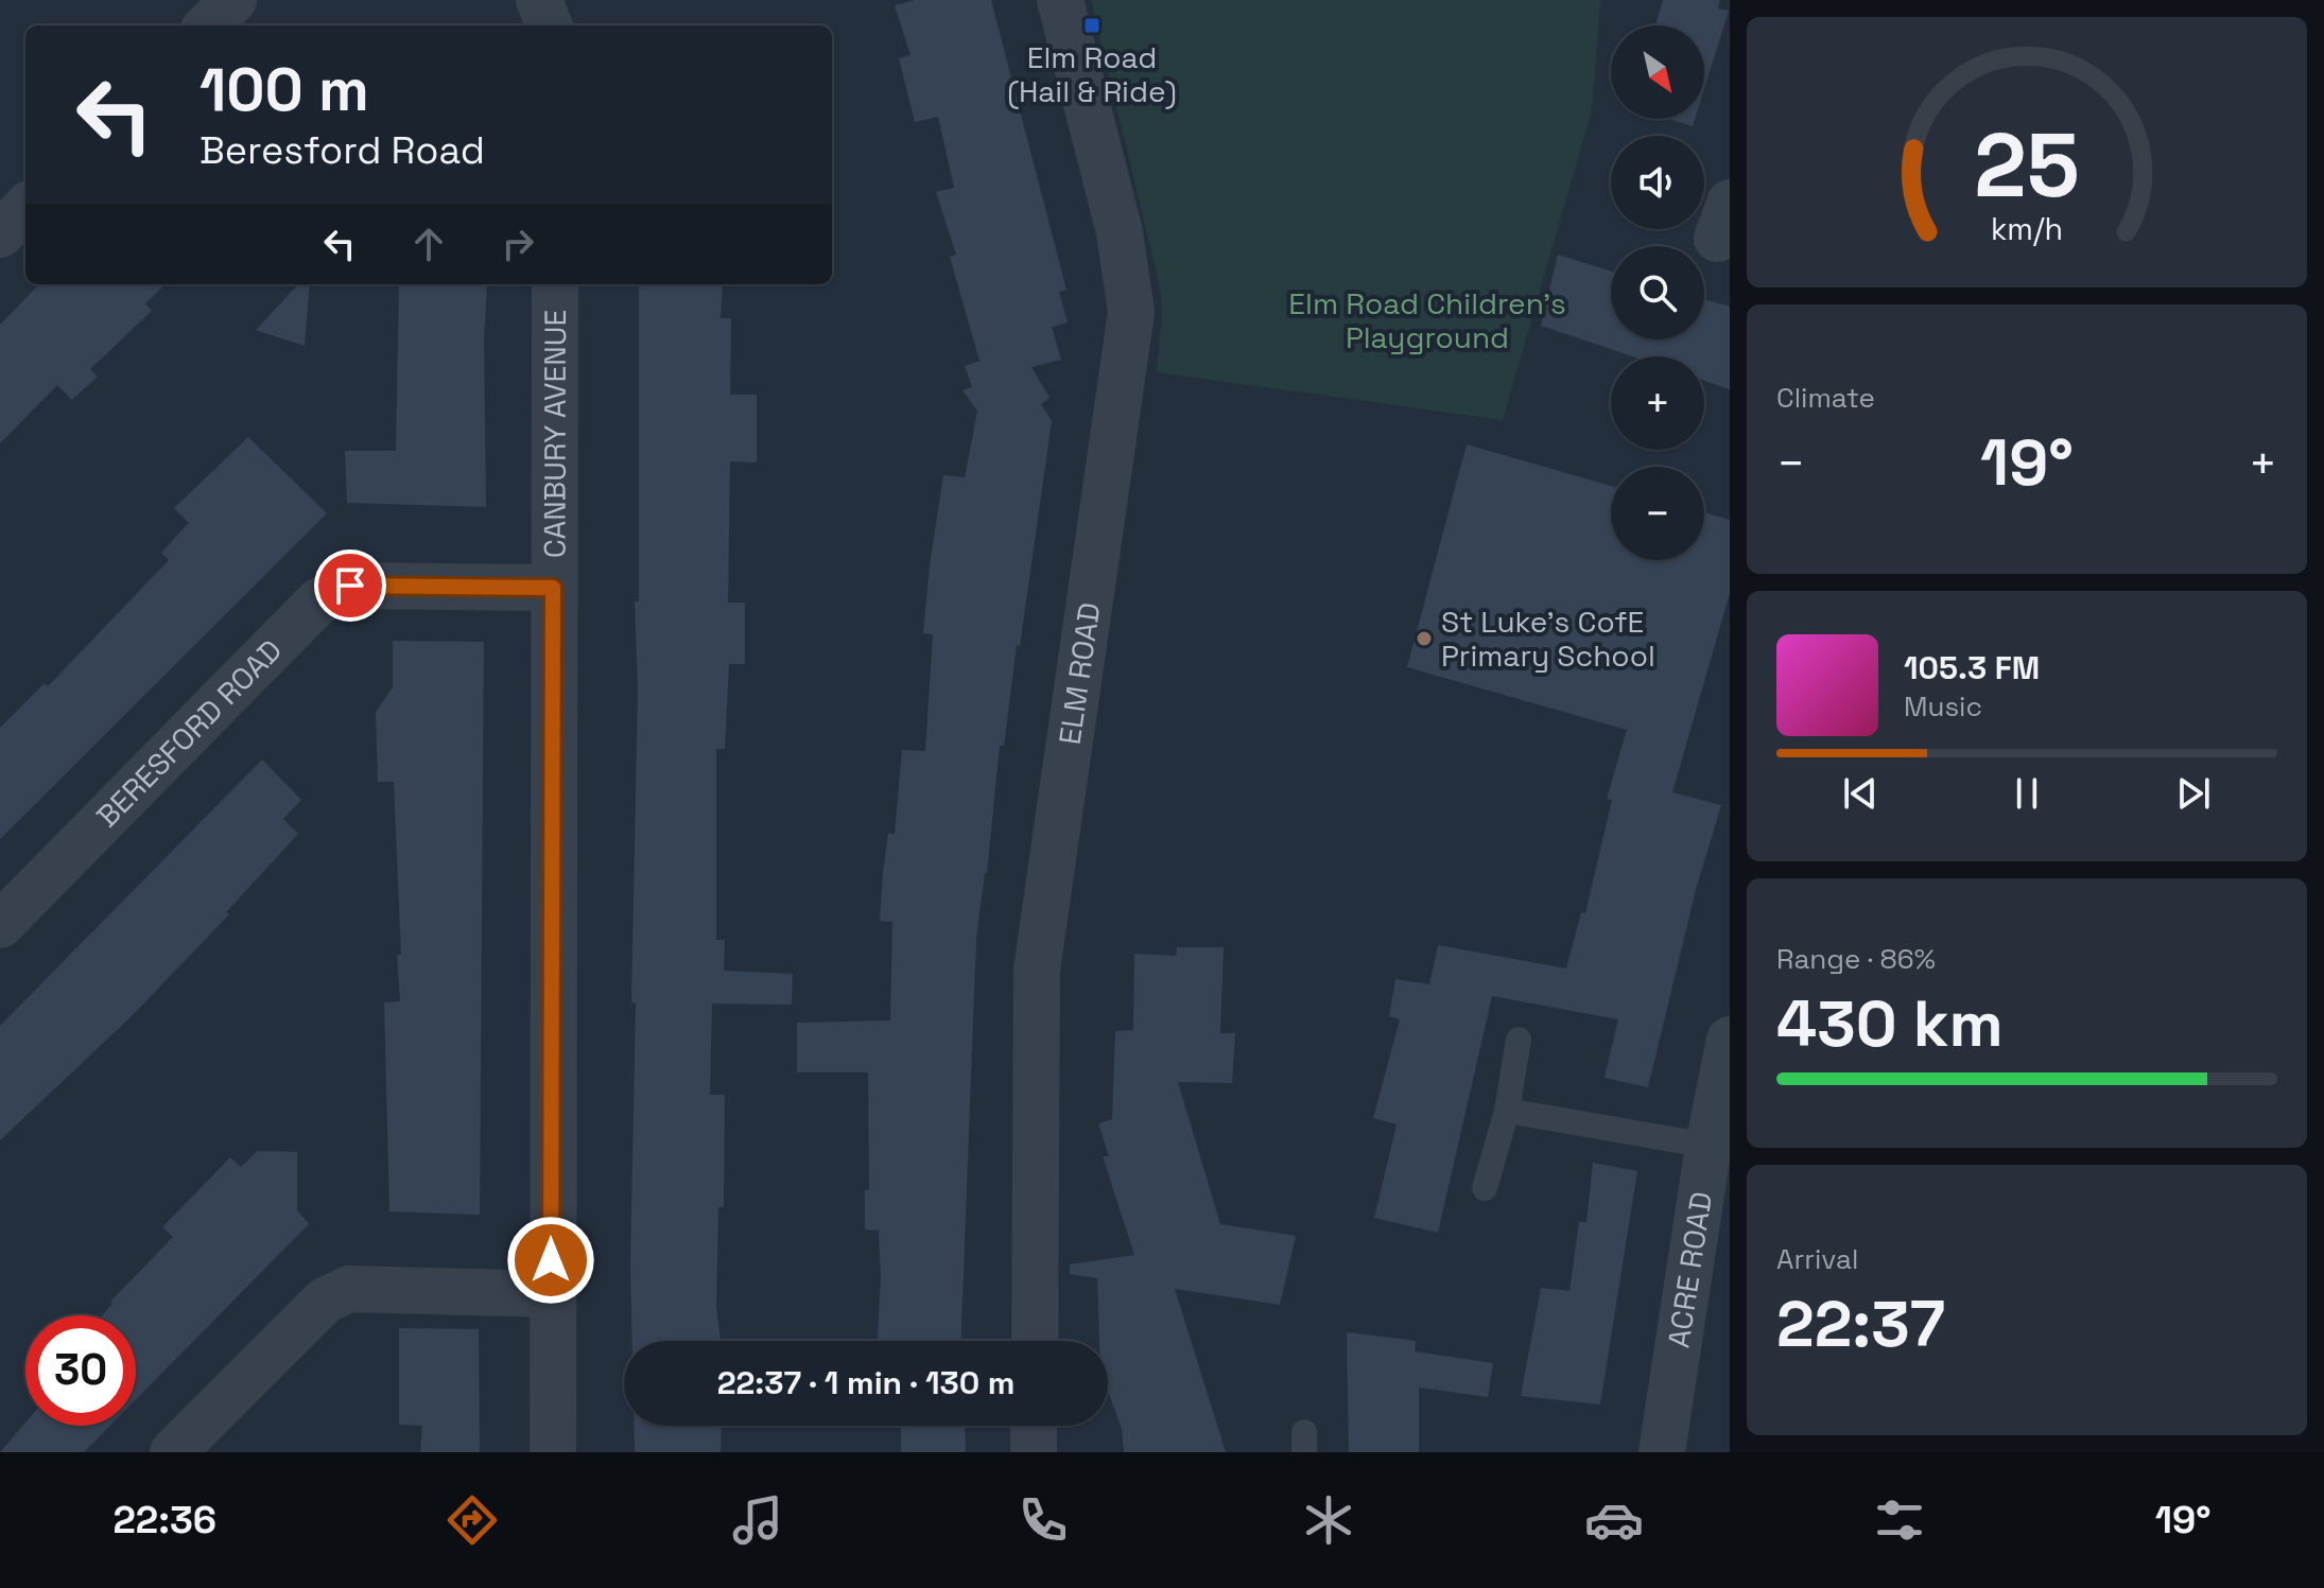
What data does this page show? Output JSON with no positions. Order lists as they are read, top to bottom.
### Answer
{
  "streets": {
    "street": [
      "CANBURY AVENUE",
      "ELM ROAD",
      "BERESFORD ROAD",
      "ACRE ROAD"
    ]
  },
  "crossings": [
    ["CANBURY AVENUE", "BERESFORD ROAD"]
  ],
  "parks": ["Elm Road Children's Playground"],
  "places": {
    "transit": ["Elm Road (Hail & Ride)"],
    "other": ["St Luke's CofE Primary School"]
  },
  "north": "bottom right",
  "page": {
    "map_buttons": ["+", "−"],
    "turn": ["100 m", "Beresford Road"],
    "tile": [
      "Climate",
      ["Range · 86%", "430 km"],
      ["Arrival", "22:37"]
    ],
    "heat": ["−", "19°", "+"],
    "song": ["105.3 FM", "Music"],
    "limit": "30",
    "trip": "22:37 · 1 min · 130 m",
    "tabs": ["22:36", "19°"],
    "gauge": ["25", "km/h"]
  }
}
